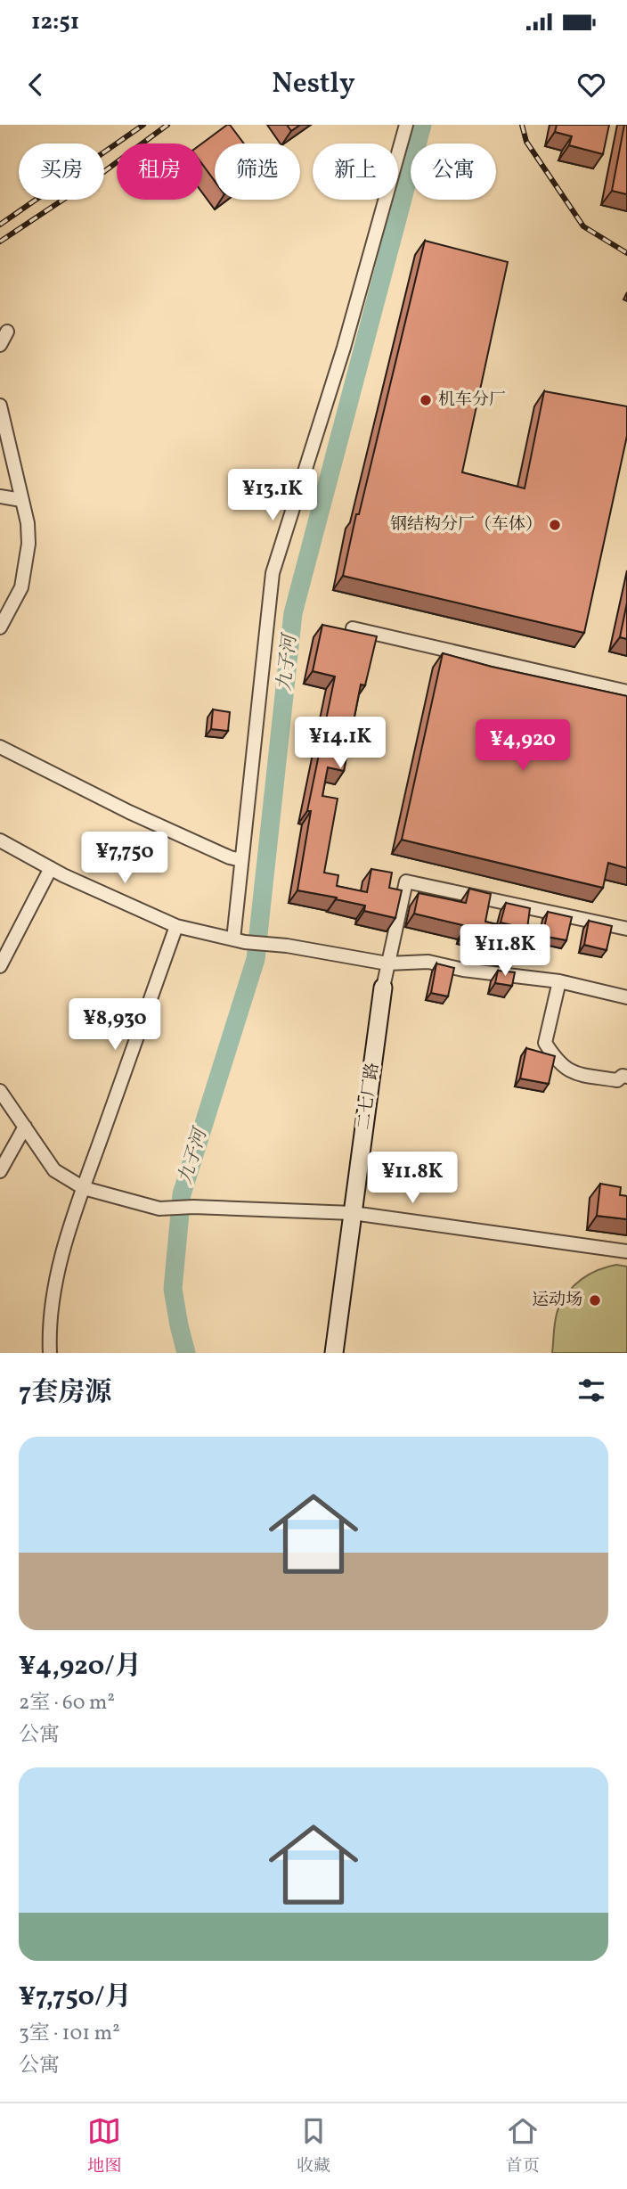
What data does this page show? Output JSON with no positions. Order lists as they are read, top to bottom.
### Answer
{
  "streets": {
    "street": ["二七厂路"]
  },
  "water": ["九子河"],
  "places": ["机车分厂", "钢结构分厂（车体）", "运动场"],
  "page": {
    "status": "12:51",
    "header": "Nestly",
    "chip": [
      "买房",
      "租房",
      "筛选",
      "新上",
      "公寓"
    ],
    "price": [
      "¥13.1K",
      "¥14.1K",
      "¥4,920",
      "¥7,750",
      "¥11.8K",
      "¥8,930",
      "¥11.8K"
    ],
    "heading": "7套房源",
    "list": [
      {
        "name": "¥4,920/月",
        "note": "2室 · 60 m² · 公寓"
      },
      {
        "name": "¥7,750/月",
        "note": "3室 · 101 m² · 公寓"
      }
    ],
    "tabs": ["地图", "收藏", "首页"]
  }
}
